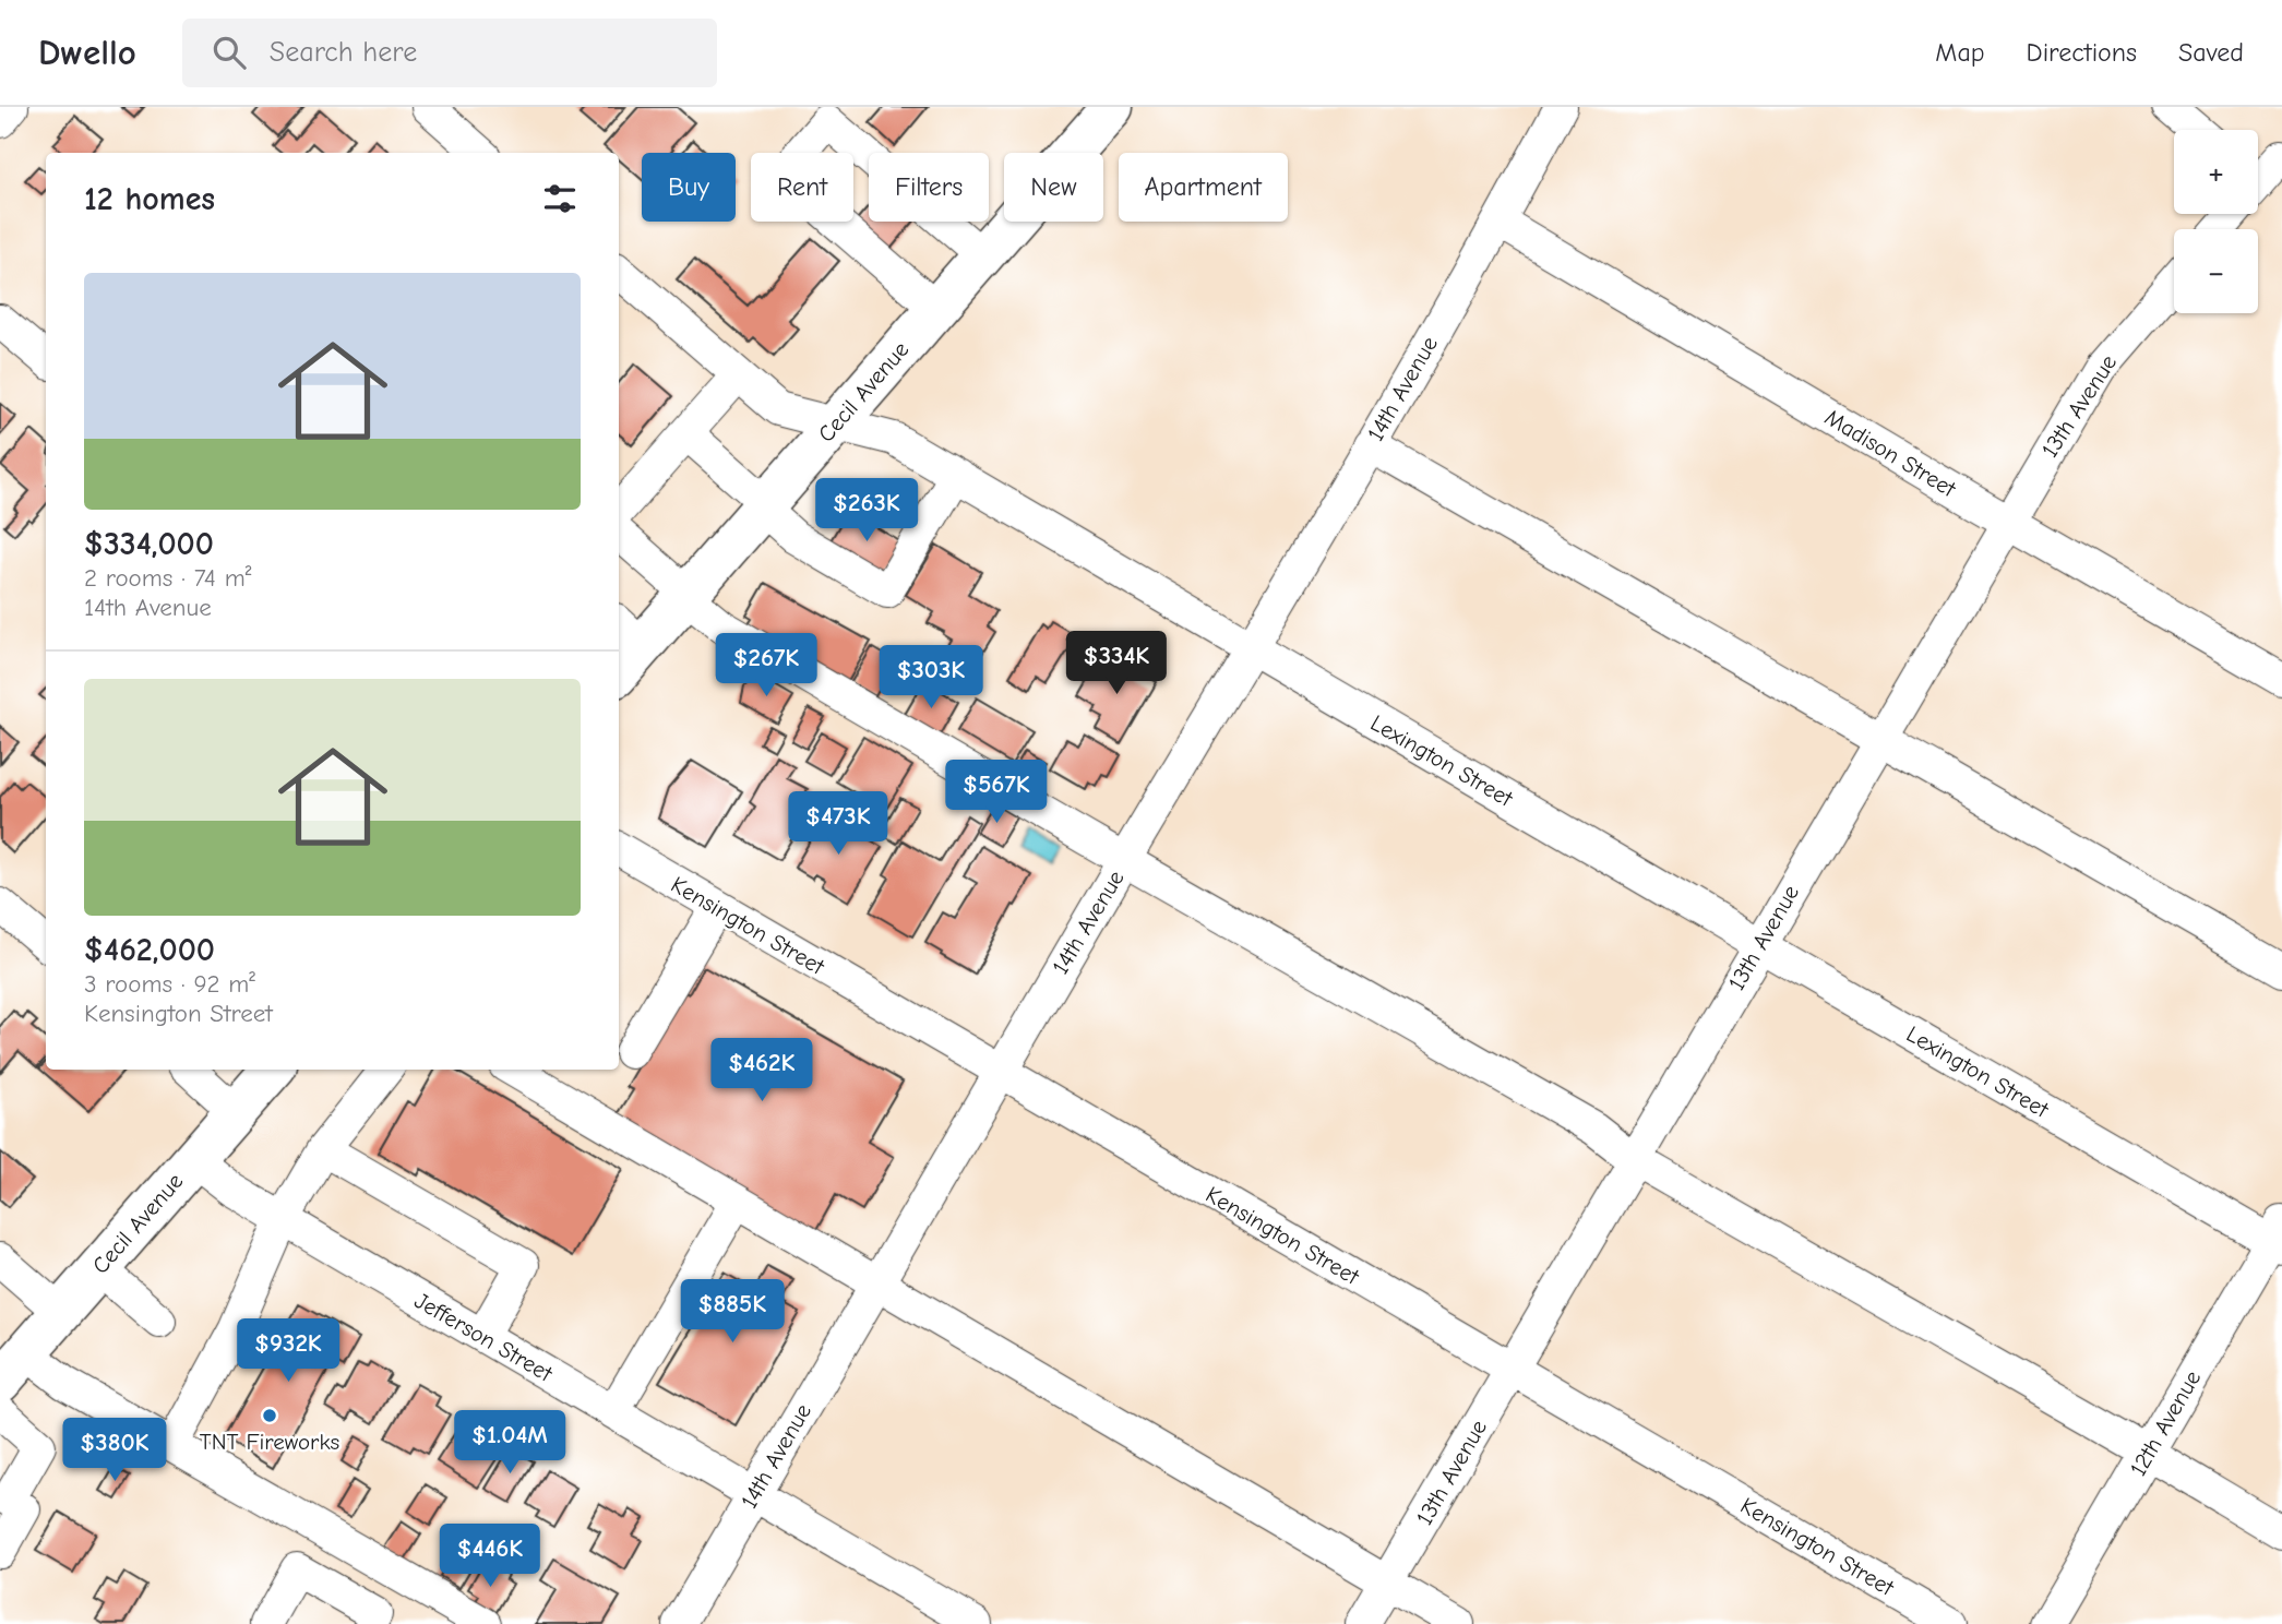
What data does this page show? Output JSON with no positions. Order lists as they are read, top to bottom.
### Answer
{
  "streets": {
    "main road": ["Cecil Avenue"],
    "street": [
      "14th Avenue",
      "13th Avenue",
      "Madison Street",
      "Lexington Street",
      "Kensington Street",
      "Jefferson Street",
      "12th Avenue"
    ]
  },
  "crossings": [
    ["14th Avenue", "Madison Street"],
    ["14th Avenue", "Lexington Street"],
    ["14th Avenue", "Kensington Street"],
    ["14th Avenue", "Jefferson Street"],
    ["Cecil Avenue", "Lexington Street"],
    ["Cecil Avenue", "Jefferson Street"],
    ["13th Avenue", "Madison Street"],
    ["13th Avenue", "Lexington Street"],
    ["13th Avenue", "Kensington Street"],
    ["Lexington Street", "12th Avenue"]
  ],
  "places": ["TNT Fireworks"],
  "page": {
    "header": "Dwello",
    "search": "Search here",
    "nav": ["Map", "Directions", "Saved"],
    "map_buttons": ["+", "−"],
    "chip": [
      "Buy",
      "Rent",
      "Filters",
      "New",
      "Apartment"
    ],
    "heading": "12 homes",
    "list": [
      {
        "name": "$334,000",
        "note": "2 rooms · 74 m² · 14th Avenue"
      },
      {
        "name": "$462,000",
        "note": "3 rooms · 92 m² · Kensington Street"
      }
    ],
    "price": [
      "$263K",
      "$334K",
      "$267K",
      "$303K",
      "$567K",
      "$473K",
      "$462K",
      "$885K",
      "$932K",
      "$1.04M",
      "$380K",
      "$446K"
    ]
  }
}
